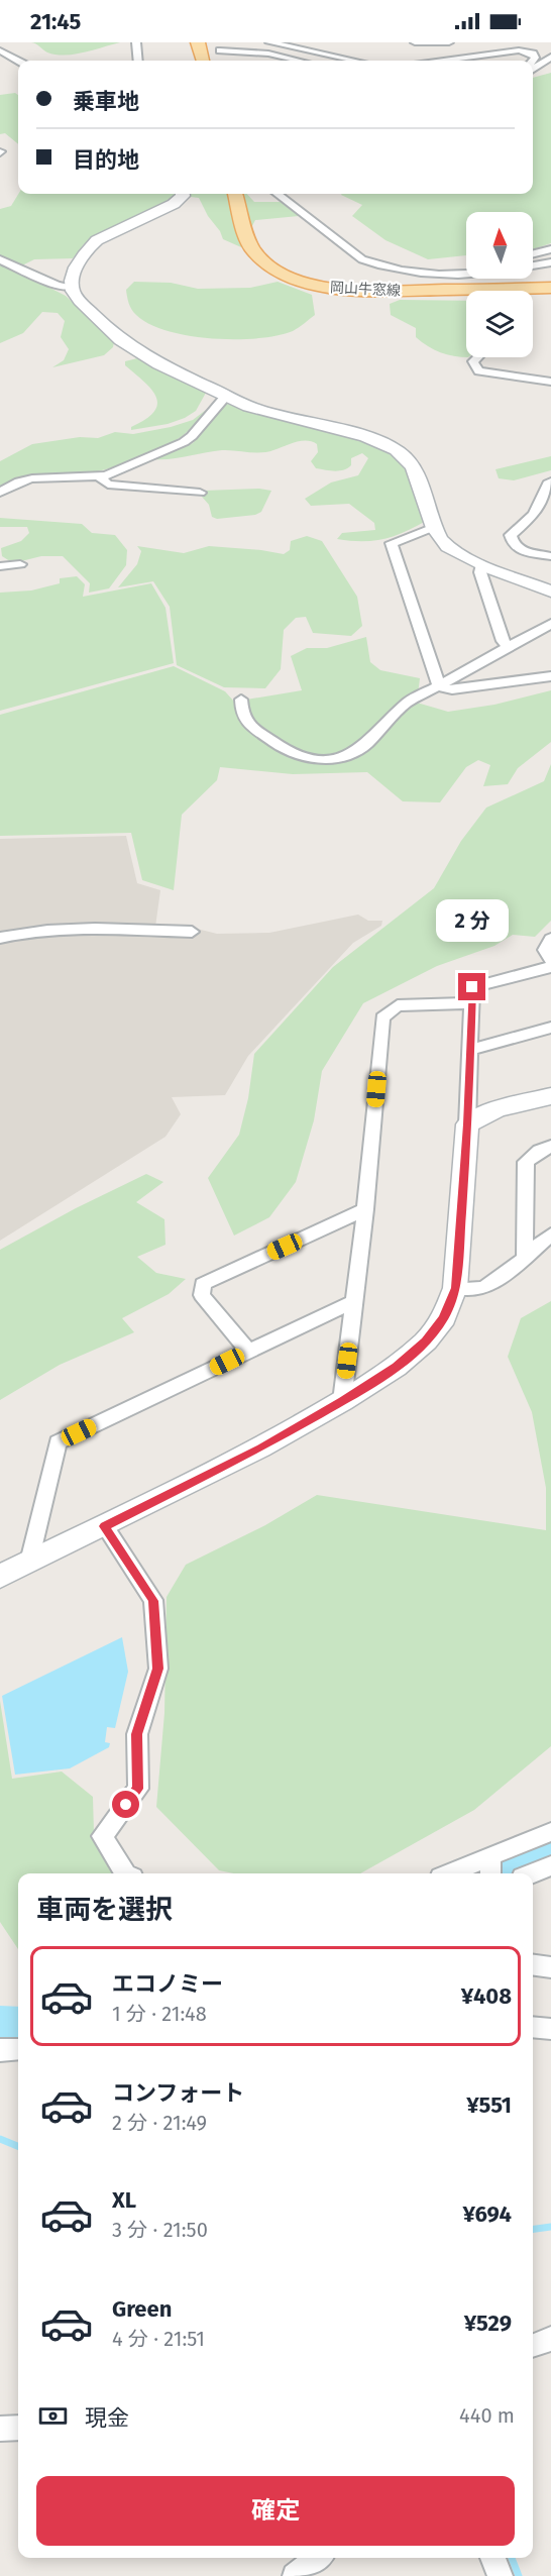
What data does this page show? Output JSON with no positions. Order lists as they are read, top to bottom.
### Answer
{
  "streets": {
    "main road": ["岡山牛窓線"]
  },
  "north": "top",
  "page": {
    "status": "21:45",
    "banner": ["乗車地", "目的地"],
    "bubble": "2 分",
    "heading": "車両を選択",
    "list": [
      {
        "name": "エコノミー",
        "note": "1 分 · 21:48",
        "value": "¥408"
      },
      {
        "name": "コンフォート",
        "note": "2 分 · 21:49",
        "value": "¥551"
      },
      {
        "name": "XL",
        "note": "3 分 · 21:50",
        "value": "¥694"
      },
      {
        "name": "Green",
        "note": "4 分 · 21:51",
        "value": "¥529"
      }
    ],
    "pay": ["現金", "440 m"],
    "buttons": "確定"
  }
}
